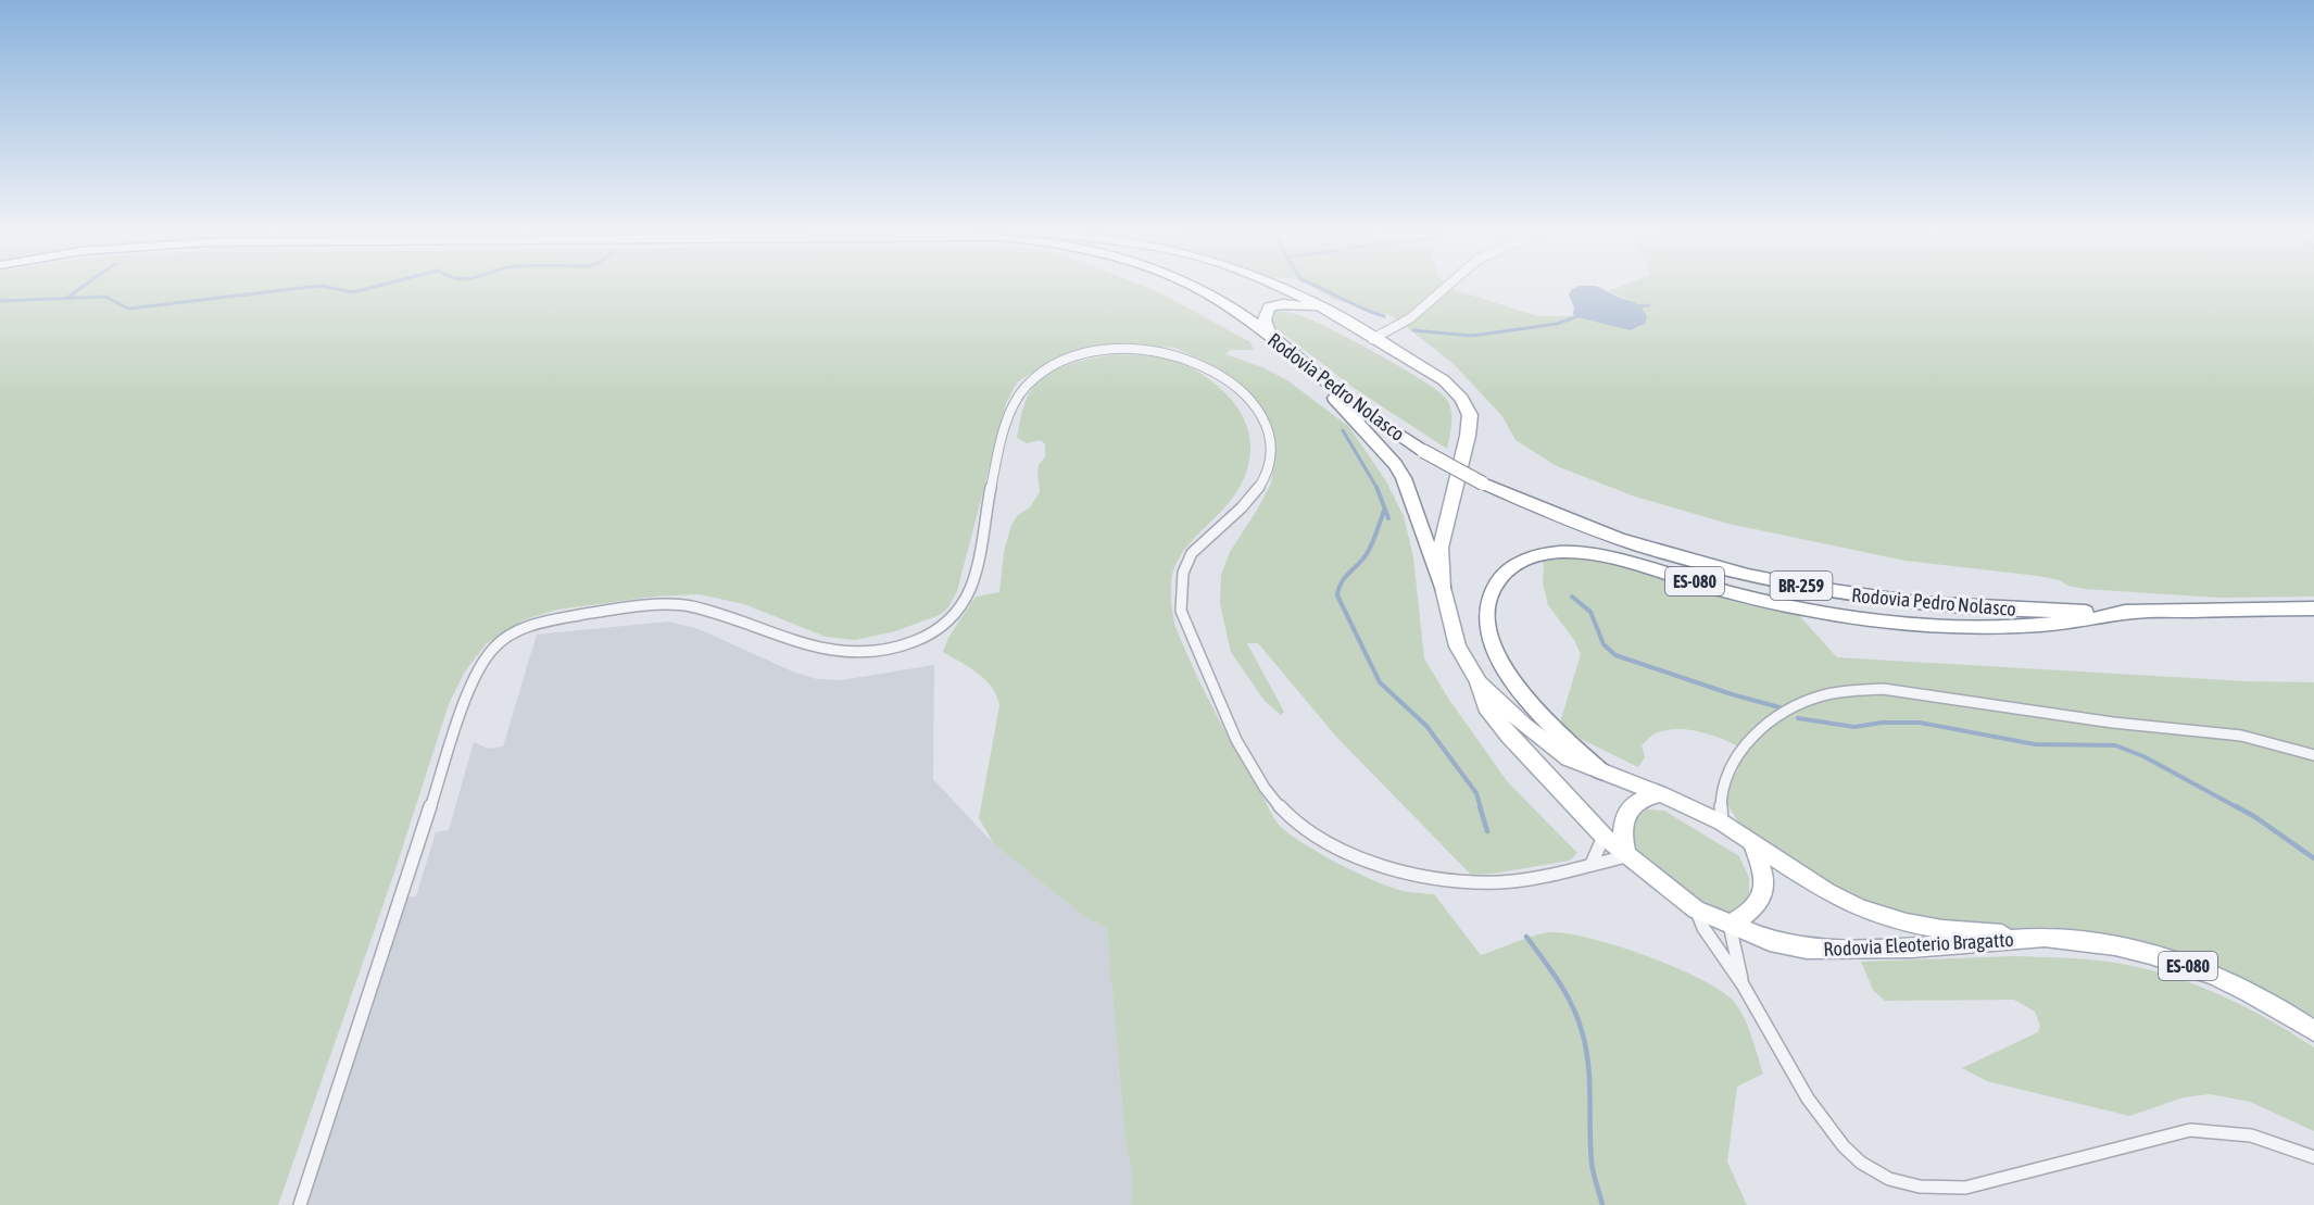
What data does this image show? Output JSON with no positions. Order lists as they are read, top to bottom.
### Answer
{
  "streets": {
    "main road": [
      "Rodovia Pedro Nolasco",
      "ES-080",
      "BR-259",
      "Rodovia Eleoterio Bragatto"
    ]
  },
  "crossings": [
    ["Rodovia Pedro Nolasco", "ES-080"],
    ["ES-080", "Rodovia Eleoterio Bragatto"]
  ]
}
